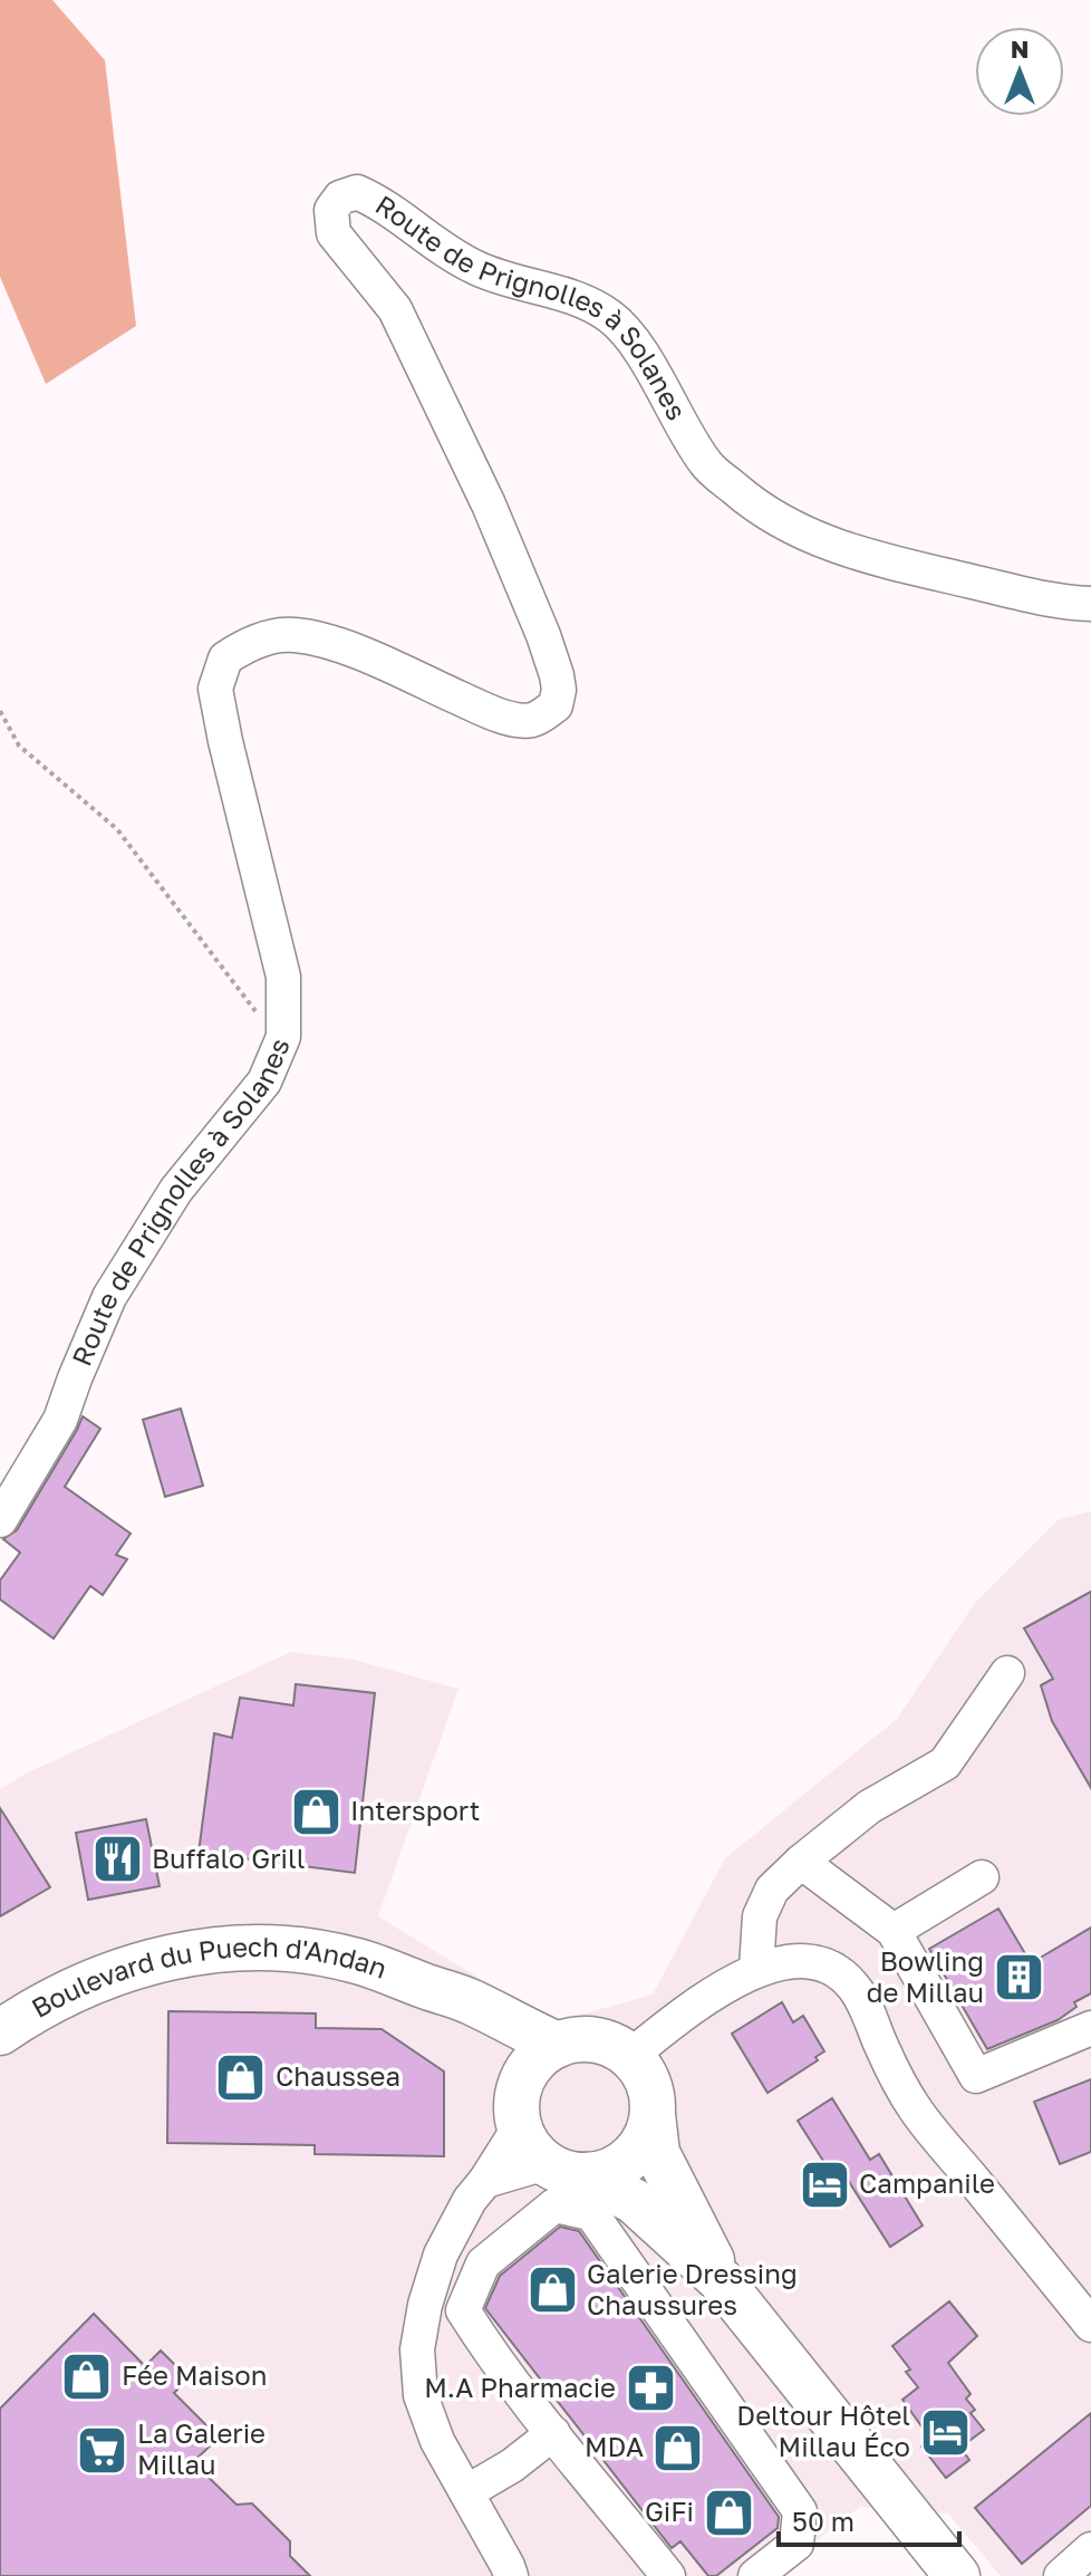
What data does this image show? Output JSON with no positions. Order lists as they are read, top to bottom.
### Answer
{
  "streets": {
    "main road": ["Boulevard du Puech d'Andan"],
    "street": ["Route de Prignolles à Solanes"]
  },
  "places": {
    "shop": [
      "Intersport",
      "Chaussea",
      "Galerie Dressing Chaussures",
      "Fée Maison",
      "MDA",
      "GiFi"
    ],
    "restaurant": ["Buffalo Grill"],
    "building": ["Bowling de Millau"],
    "hotel": ["Campanile", "Deltour Hôtel Millau Éco"],
    "pharmacy": ["M.A Pharmacie"],
    "supermarket": ["La Galerie Millau"]
  },
  "scale_bar": "50 m",
  "north": "top"
}
